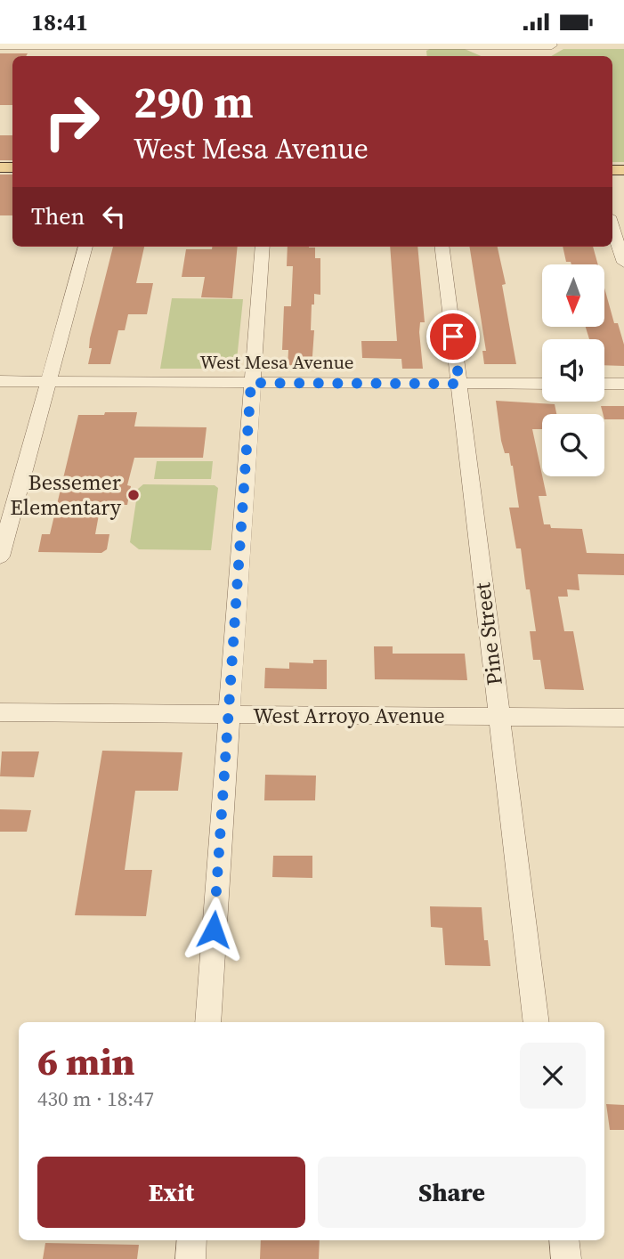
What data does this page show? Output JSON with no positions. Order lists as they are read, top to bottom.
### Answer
{
  "streets": {
    "street": ["West Mesa Avenue", "Pine Street", "West Arroyo Avenue"]
  },
  "crossings": [
    ["West Mesa Avenue", "Pine Street"],
    ["Pine Street", "West Arroyo Avenue"]
  ],
  "places": ["Bessemer Elementary"],
  "north": "bottom",
  "page": {
    "status": "18:41",
    "turn": ["290 m", "West Mesa Avenue"],
    "then": "Then",
    "heading": ["6 min", "430 m · 18:47"],
    "buttons": ["Exit", "Share"]
  }
}
